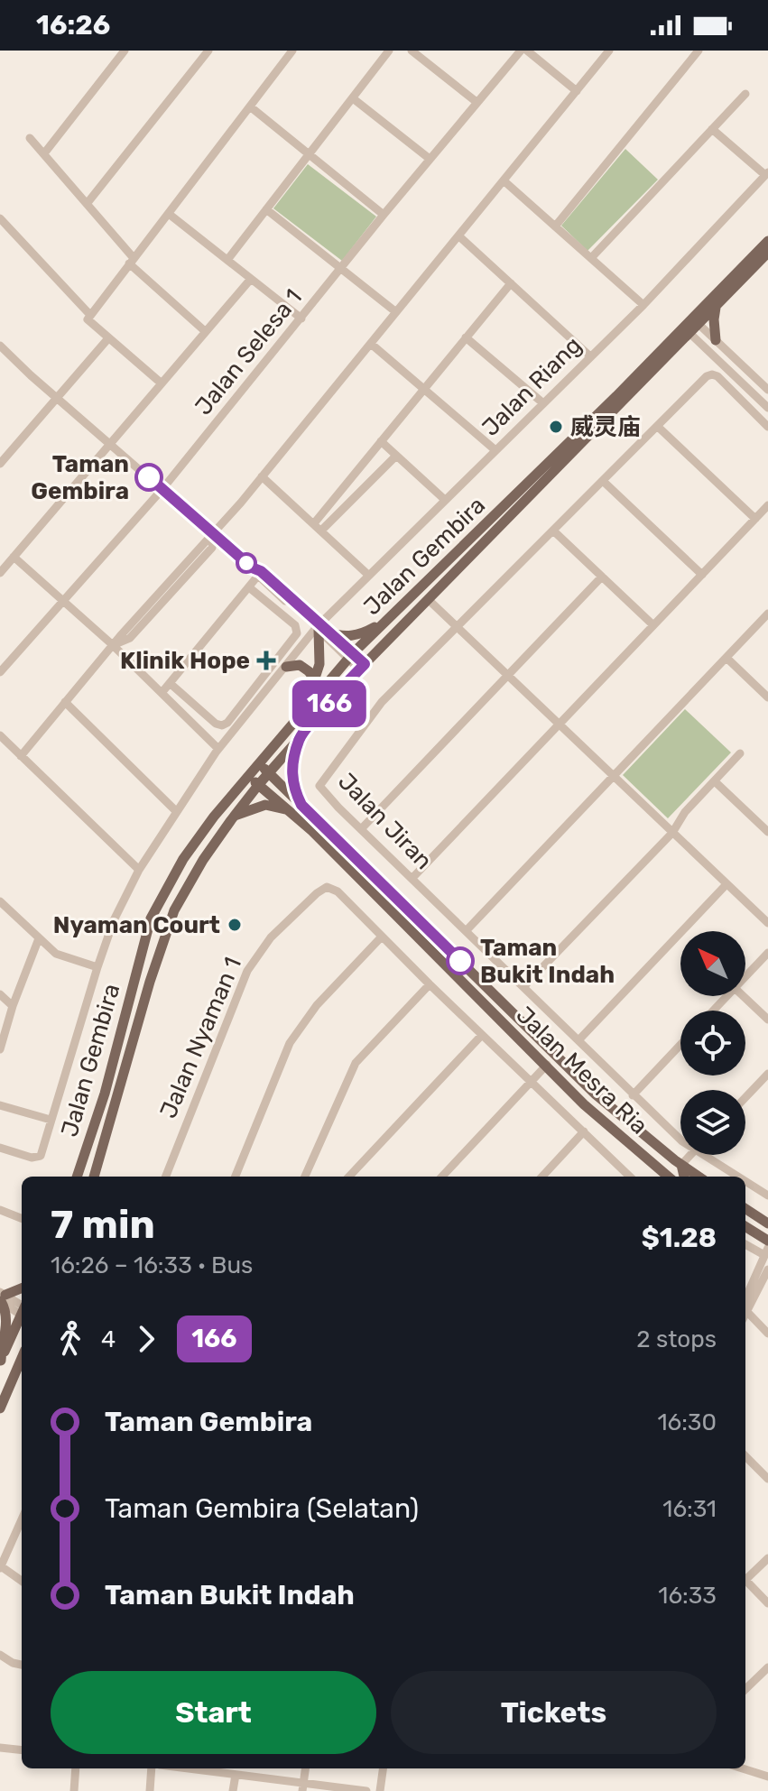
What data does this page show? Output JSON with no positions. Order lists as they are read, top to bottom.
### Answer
{
  "streets": {
    "main road": ["Jalan Gembira", "Jalan Mesra Ria"],
    "street": [
      "Jalan Selesa 1",
      "Jalan Riang",
      "Jalan Jiran",
      "Jalan Nyaman 1"
    ]
  },
  "crossings": [
    ["Jalan Gembira", "Jalan Mesra Ria"]
  ],
  "places": {
    "other": [
      "威灵庙",
      "Taman Gembira",
      "Nyaman Court",
      "Taman Bukit Indah"
    ],
    "health": ["Klinik Hope"]
  },
  "lines": ["bus line 166"],
  "north": "top left",
  "page": {
    "status": "16:26",
    "on_map": "166",
    "heading": ["7 min", "16:26 – 16:33 · Bus", "$1.28"],
    "legs": ["4", "166", "2 stops"],
    "list": [
      {
        "name": "Taman Gembira",
        "value": "16:30"
      },
      {
        "name": "Taman Gembira (Selatan)",
        "value": "16:31"
      },
      {
        "name": "Taman Bukit Indah",
        "value": "16:33"
      }
    ],
    "buttons": ["Start", "Tickets"]
  }
}
